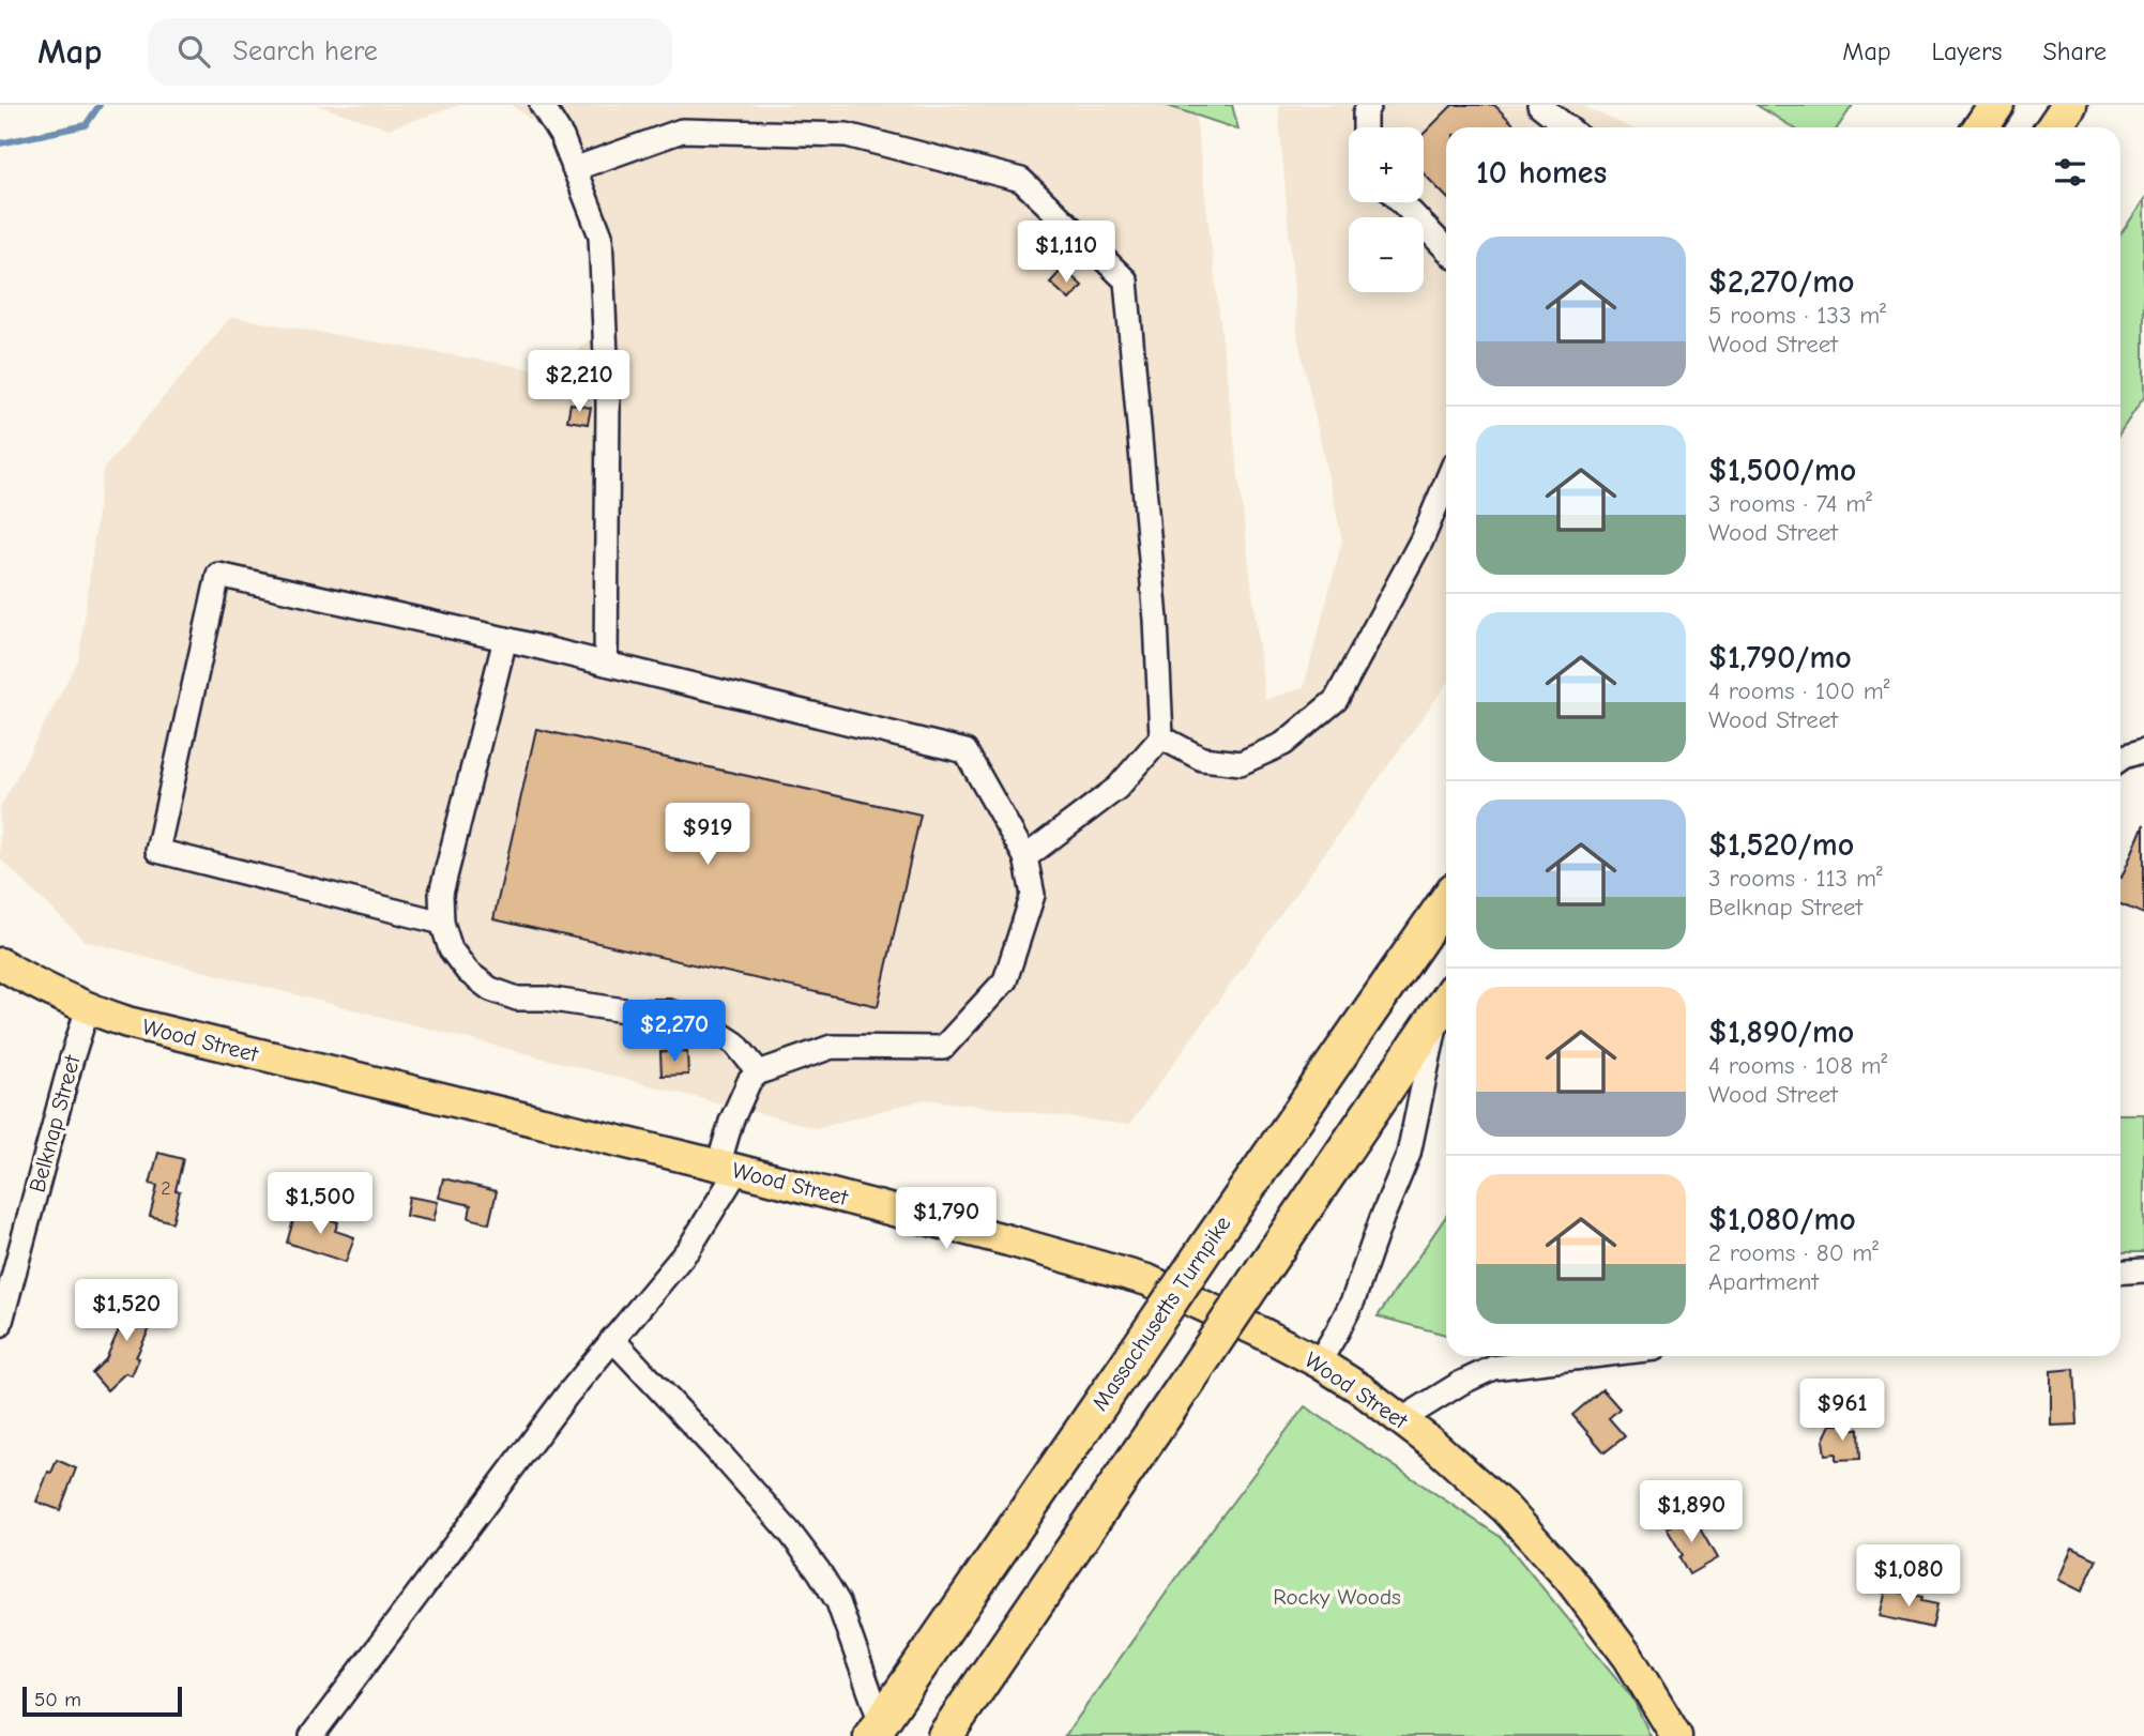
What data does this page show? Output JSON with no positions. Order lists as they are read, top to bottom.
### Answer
{
  "streets": {
    "highway": ["Massachusetts Turnpike"],
    "main road": ["Wood Street"],
    "street": ["Belknap Street"]
  },
  "crossings": [
    ["Wood Street", "Belknap Street"]
  ],
  "parks": ["Rocky Woods"],
  "house_numbers": ["2"],
  "scale_bar": "50 m",
  "page": {
    "header": "Map",
    "search": "Search here",
    "nav": ["Map", "Layers", "Share"],
    "map_buttons": ["+", "−"],
    "heading": "10 homes",
    "list": [
      {
        "name": "$2,270/mo",
        "note": "5 rooms · 133 m² · Wood Street"
      },
      {
        "name": "$1,500/mo",
        "note": "3 rooms · 74 m² · Wood Street"
      },
      {
        "name": "$1,790/mo",
        "note": "4 rooms · 100 m² · Wood Street"
      },
      {
        "name": "$1,520/mo",
        "note": "3 rooms · 113 m² · Belknap Street"
      },
      {
        "name": "$1,890/mo",
        "note": "4 rooms · 108 m² · Wood Street"
      },
      {
        "name": "$1,080/mo",
        "note": "2 rooms · 80 m² · Apartment"
      }
    ],
    "price": [
      "$1,110",
      "$2,210",
      "$919",
      "$2,270",
      "$1,500",
      "$1,790",
      "$1,520",
      "$961",
      "$1,890",
      "$1,080"
    ],
    "scale": "50 m"
  }
}
